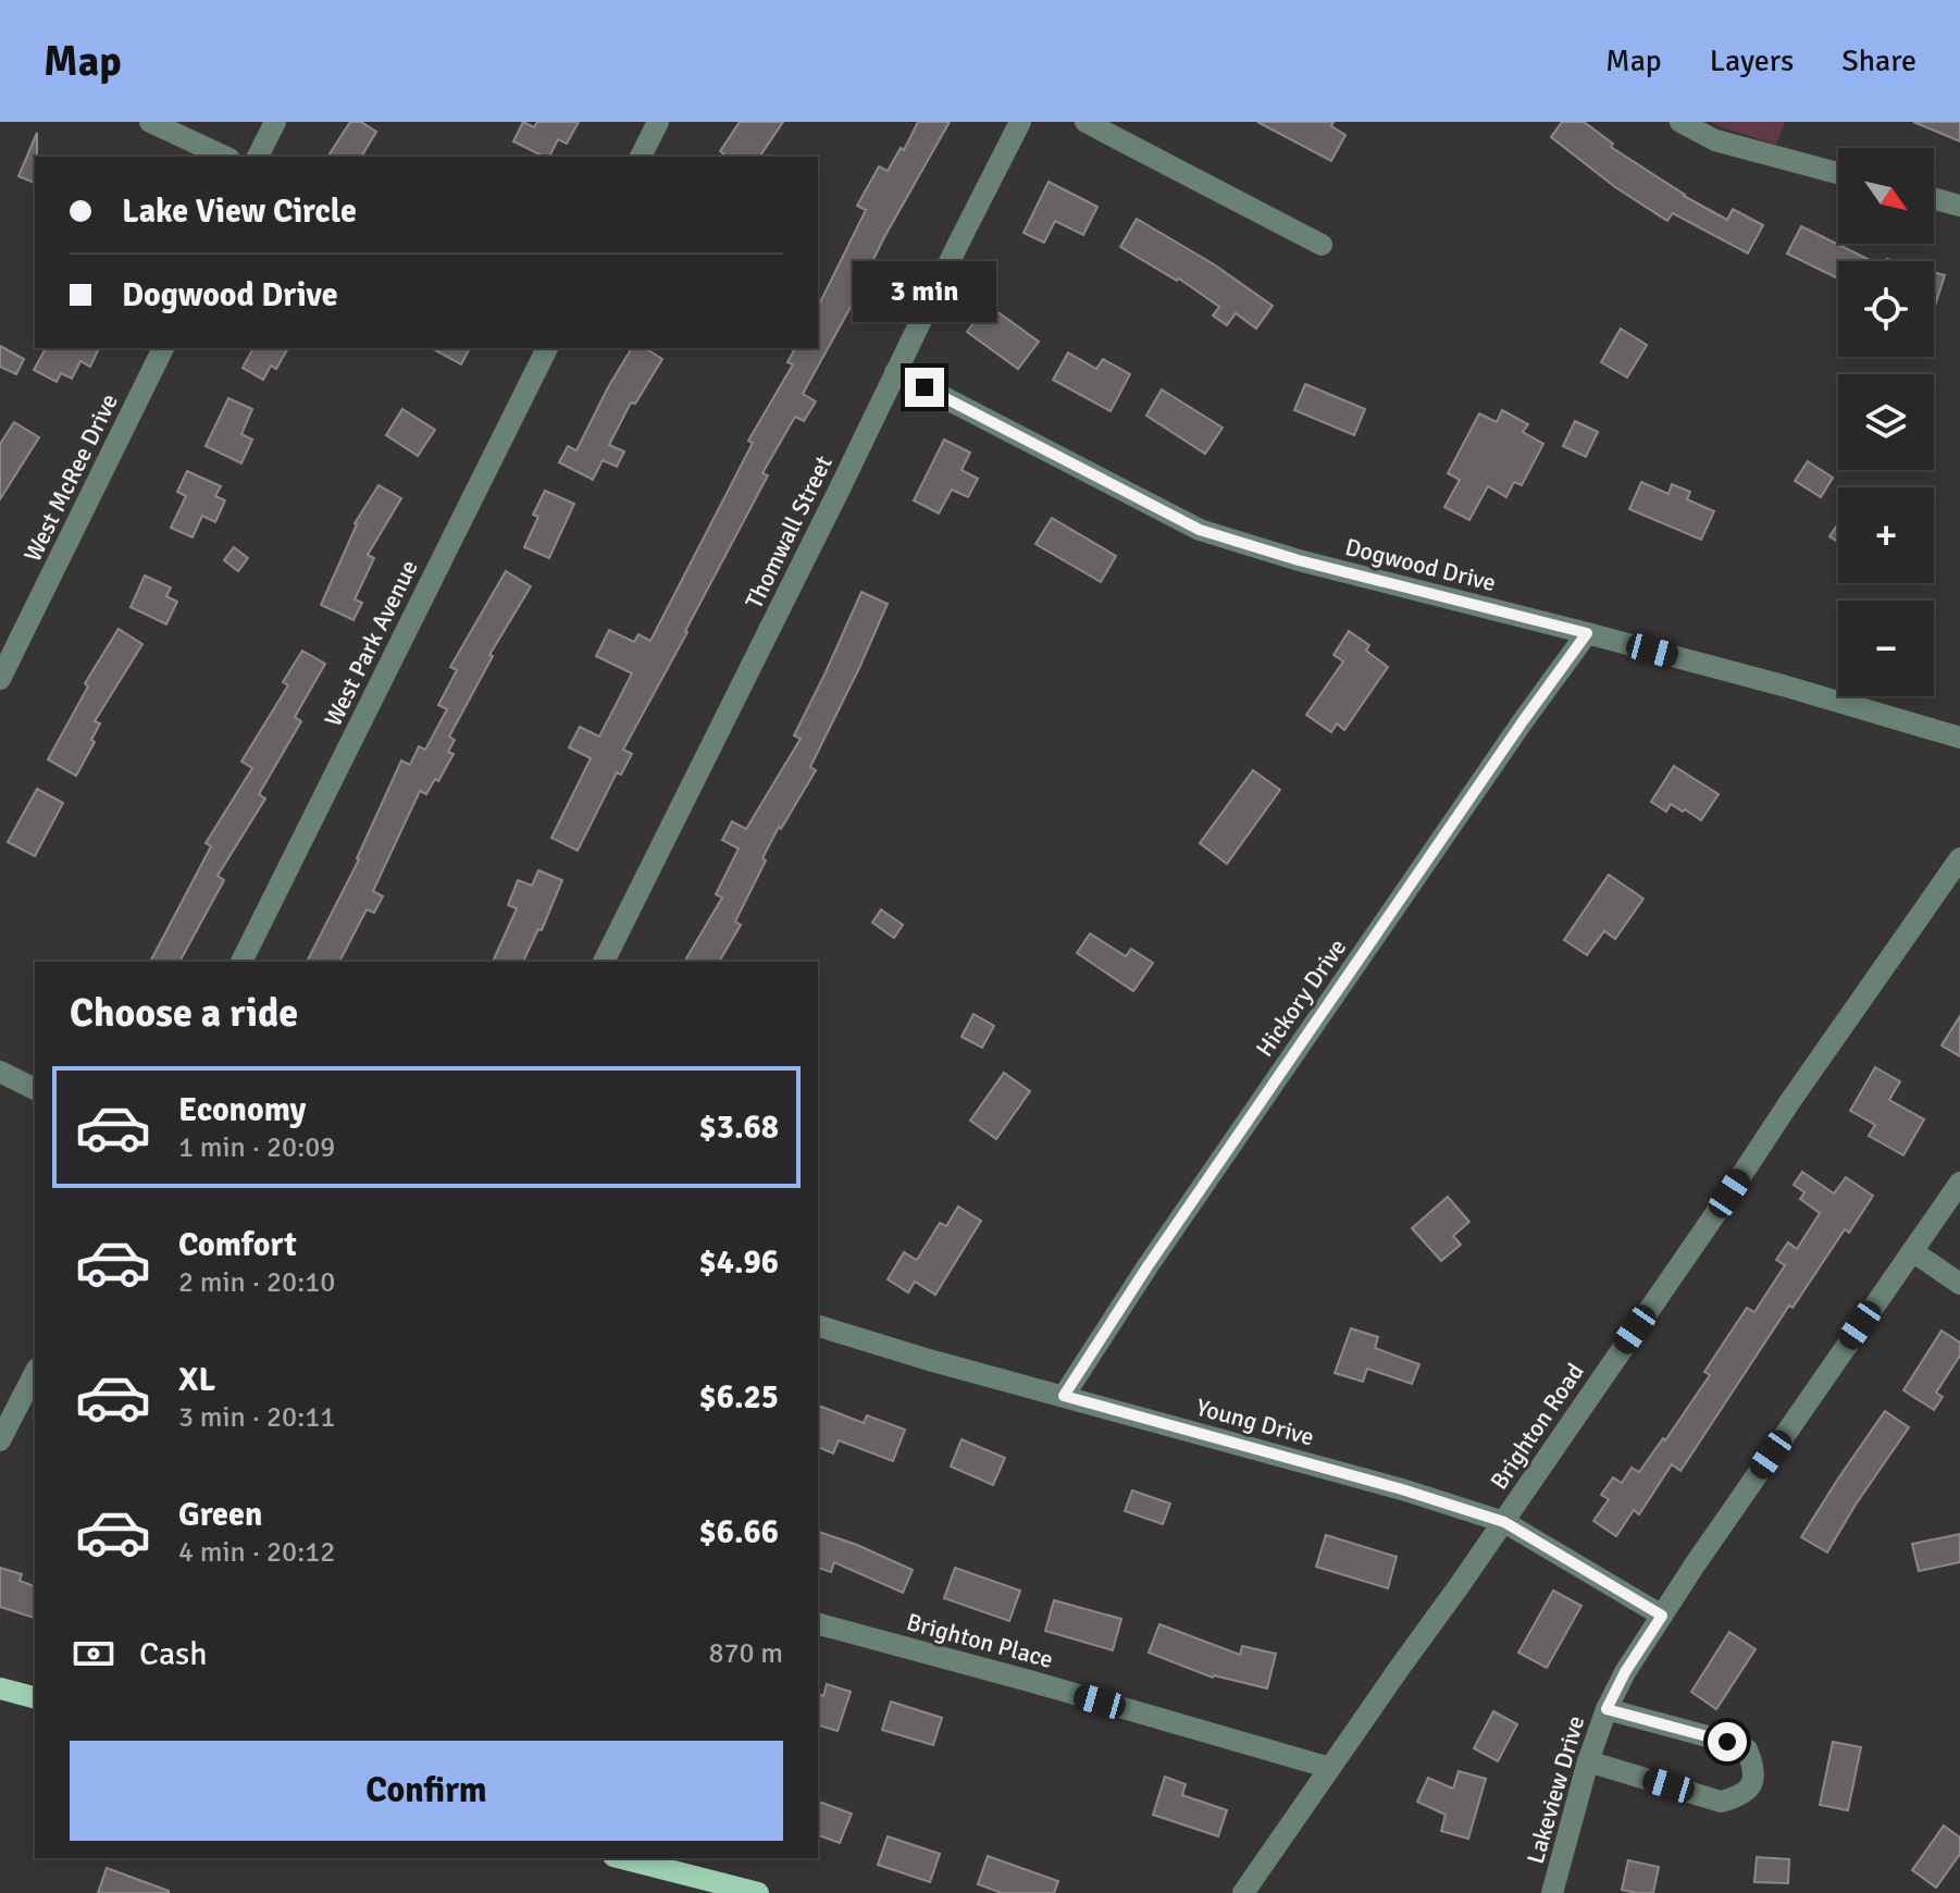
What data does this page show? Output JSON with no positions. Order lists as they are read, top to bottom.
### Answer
{
  "streets": {
    "street": [
      "West McRee Drive",
      "Thomwall Street",
      "Dogwood Drive",
      "West Park Avenue",
      "Hickory Drive",
      "Young Drive",
      "Brighton Road",
      "Brighton Place",
      "Lakeview Drive"
    ]
  },
  "crossings": [
    ["Thomwall Street", "Dogwood Drive"],
    ["Dogwood Drive", "Hickory Drive"],
    ["Hickory Drive", "Young Drive"],
    ["Young Drive", "Brighton Road"],
    ["Young Drive", "Lakeview Drive"],
    ["Brighton Road", "Brighton Place"]
  ],
  "north": "bottom right",
  "page": {
    "header": "Map",
    "nav": ["Map", "Layers", "Share"],
    "map_buttons": ["+", "−"],
    "banner": ["Lake View Circle", "Dogwood Drive"],
    "bubble": "3 min",
    "heading": "Choose a ride",
    "list": [
      {
        "name": "Economy",
        "note": "1 min · 20:09",
        "value": "$3.68"
      },
      {
        "name": "Comfort",
        "note": "2 min · 20:10",
        "value": "$4.96"
      },
      {
        "name": "XL",
        "note": "3 min · 20:11",
        "value": "$6.25"
      },
      {
        "name": "Green",
        "note": "4 min · 20:12",
        "value": "$6.66"
      }
    ],
    "pay": ["Cash", "870 m"],
    "buttons": "Confirm"
  }
}
